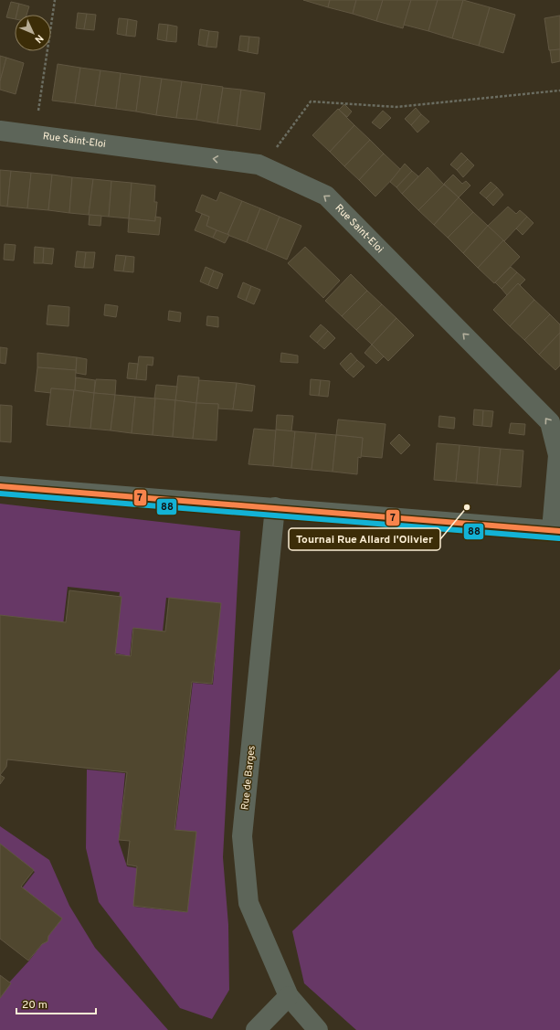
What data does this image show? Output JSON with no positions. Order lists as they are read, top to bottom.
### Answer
{
  "streets": {
    "street": ["Rue Saint-Eloi", "Rue de Barges"]
  },
  "one_way": ["Rue Saint-Eloi"],
  "places": ["Tournai Rue Allard l'Olivier"],
  "lines": ["transit line 7", "transit line 88"],
  "scale_bar": "20 m",
  "north": "bottom right"
}
